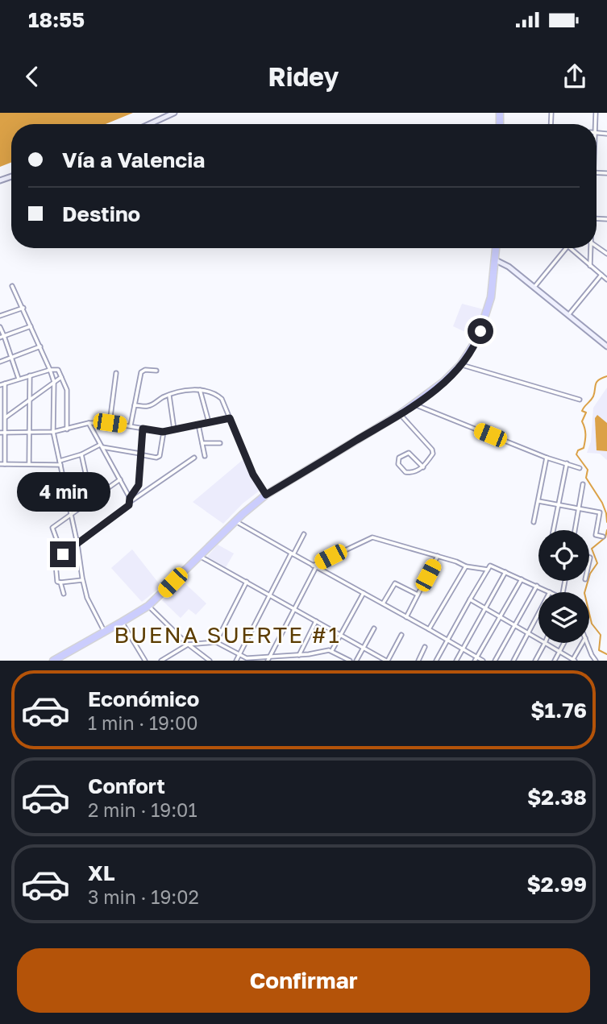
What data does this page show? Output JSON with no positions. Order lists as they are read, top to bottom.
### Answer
{
  "districts": ["BUENA SUERTE #1"],
  "page": {
    "status": "18:55",
    "header": "Ridey",
    "banner": ["Vía a Valencia", "Destino"],
    "bubble": "4 min",
    "list": [
      {
        "name": "Económico",
        "note": "1 min · 19:00",
        "value": "$1.76"
      },
      {
        "name": "Confort",
        "note": "2 min · 19:01",
        "value": "$2.38"
      },
      {
        "name": "XL",
        "note": "3 min · 19:02",
        "value": "$2.99"
      }
    ],
    "buttons": "Confirmar"
  }
}
